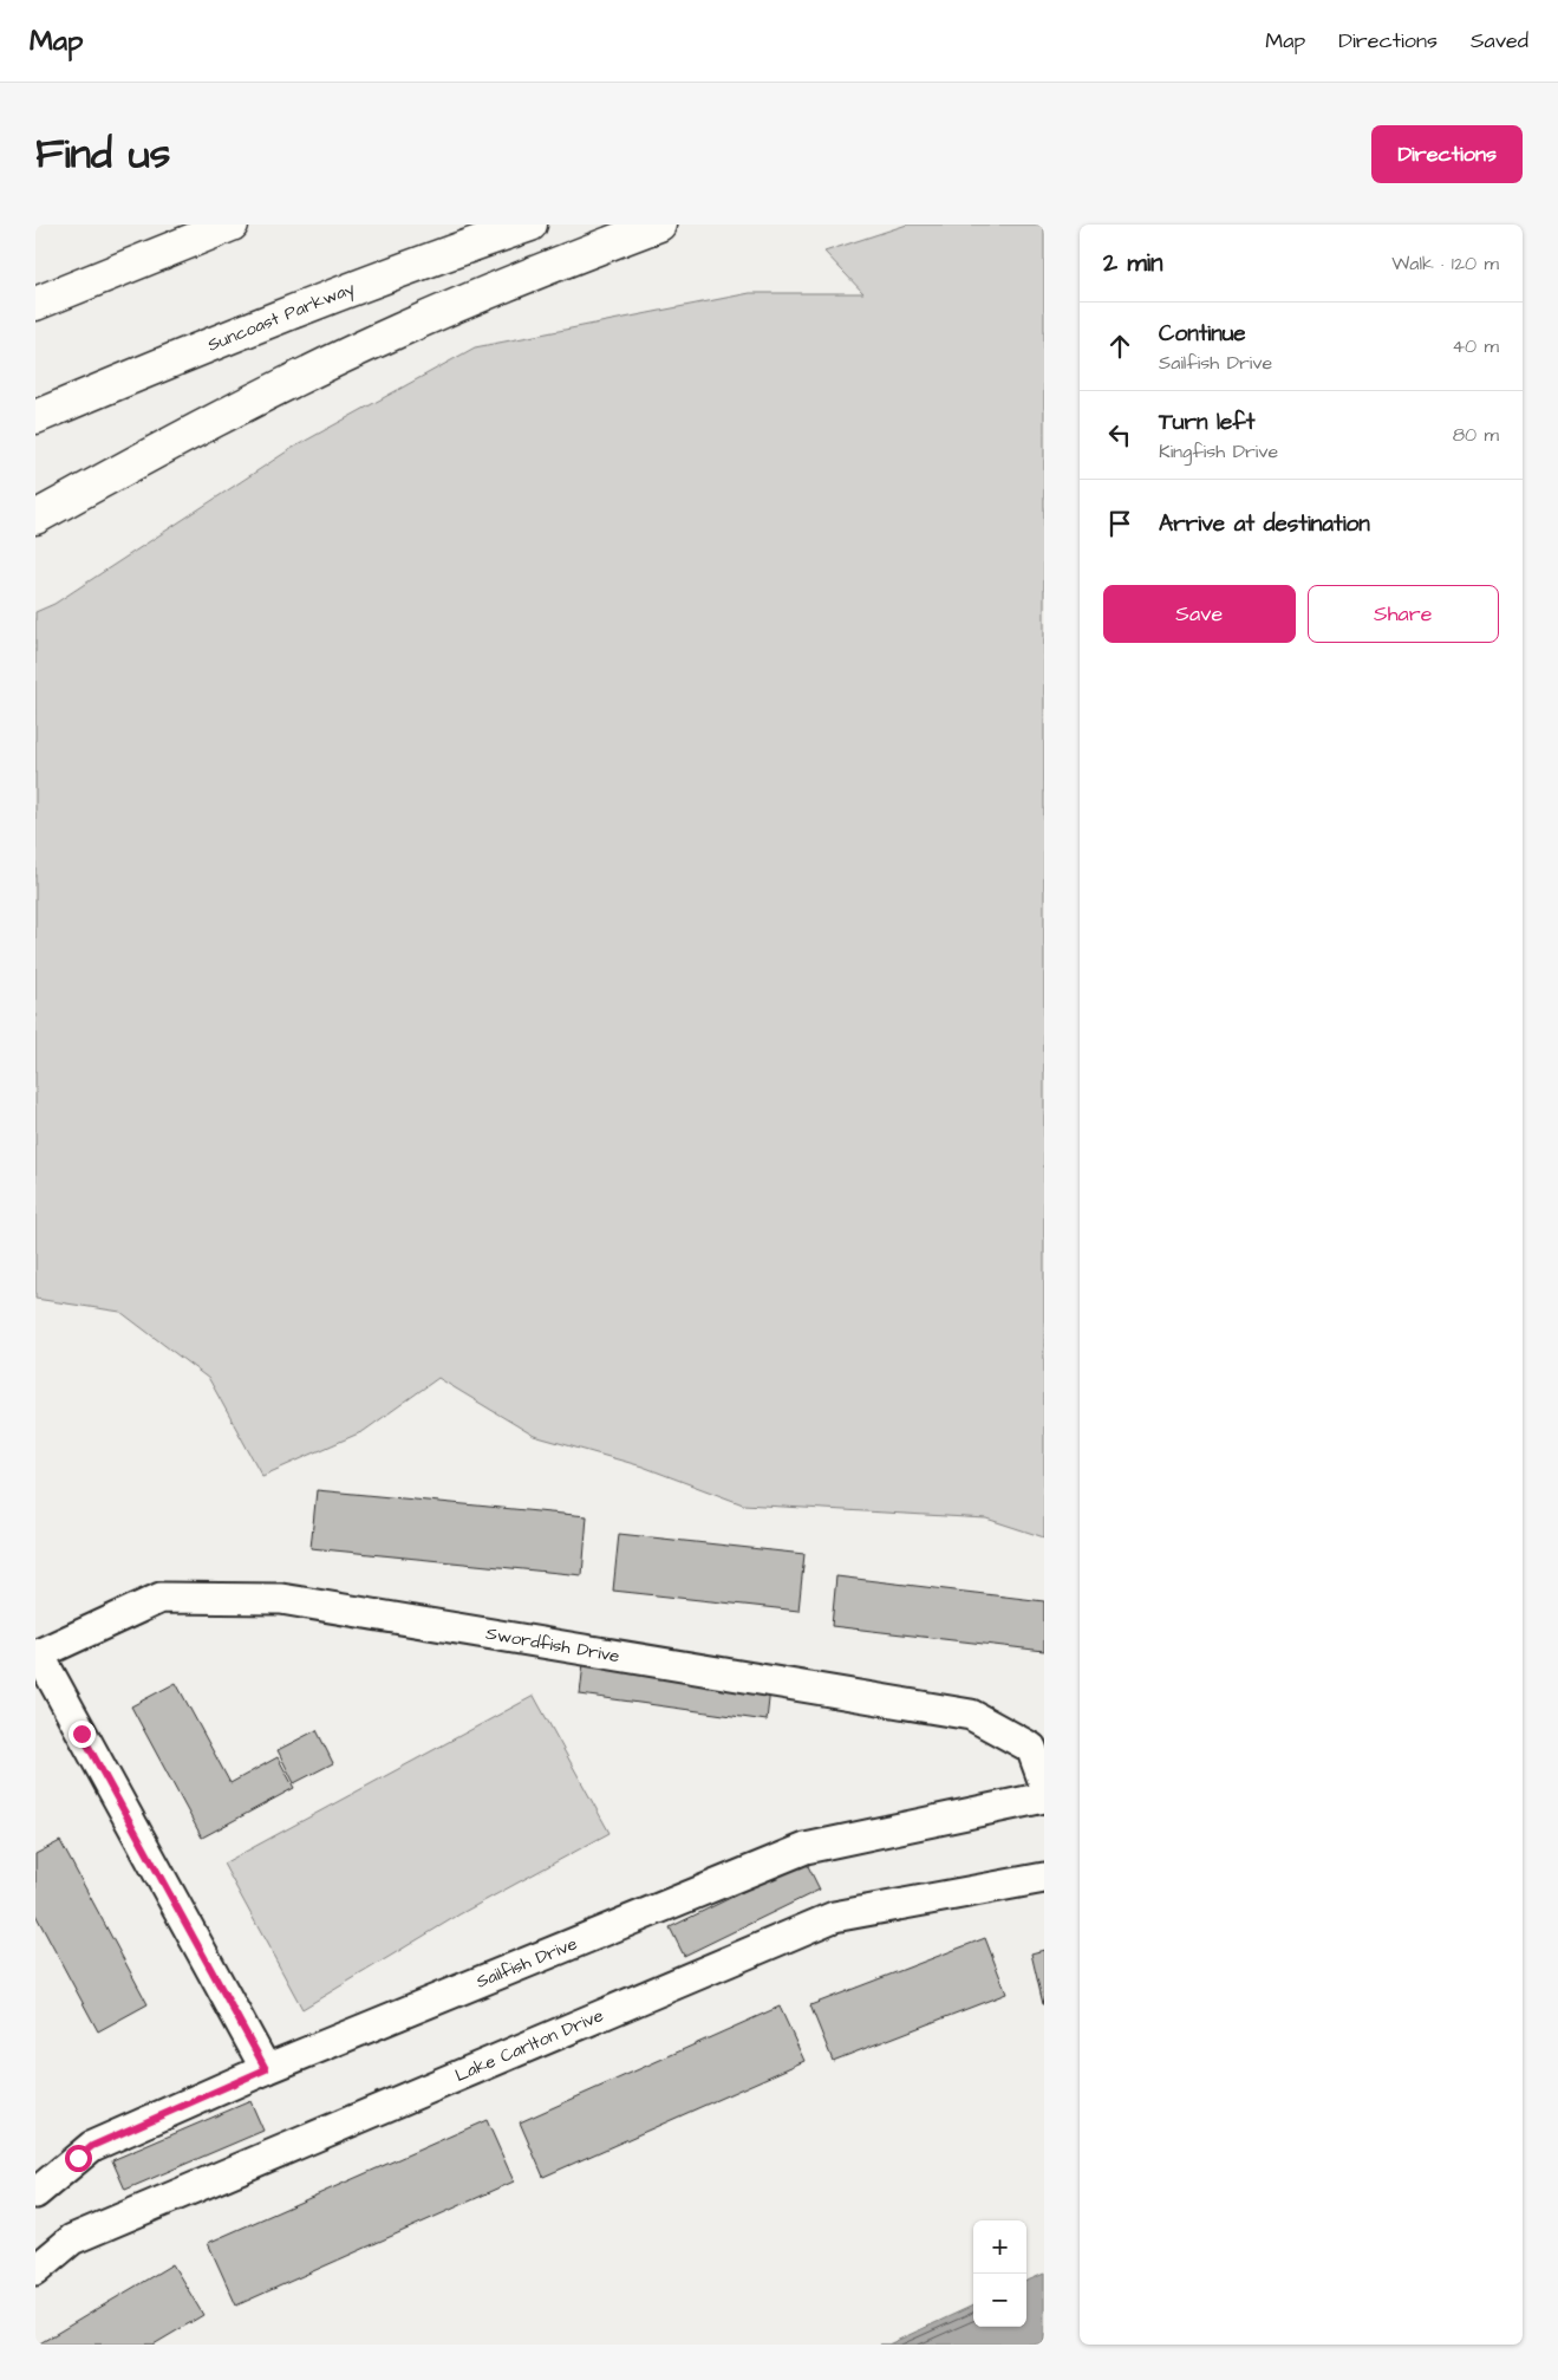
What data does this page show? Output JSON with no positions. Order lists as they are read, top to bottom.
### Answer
{
  "streets": {
    "highway": ["Suncoast Parkway"],
    "street": ["Swordfish Drive", "Sailfish Drive", "Lake Carlton Drive"]
  },
  "page": {
    "header": "Map",
    "nav": ["Map", "Directions", "Saved"],
    "title": "Find us",
    "buttons": [
      "Directions",
      ["Save", "Share"]
    ],
    "heading": ["2 min", "Walk · 120 m"],
    "list": [
      ["Continue", "Sailfish Drive", "40 m"],
      ["Turn left", "Kingfish Drive", "80 m"],
      "Arrive at destination"
    ],
    "map_buttons": ["+", "−"]
  }
}
